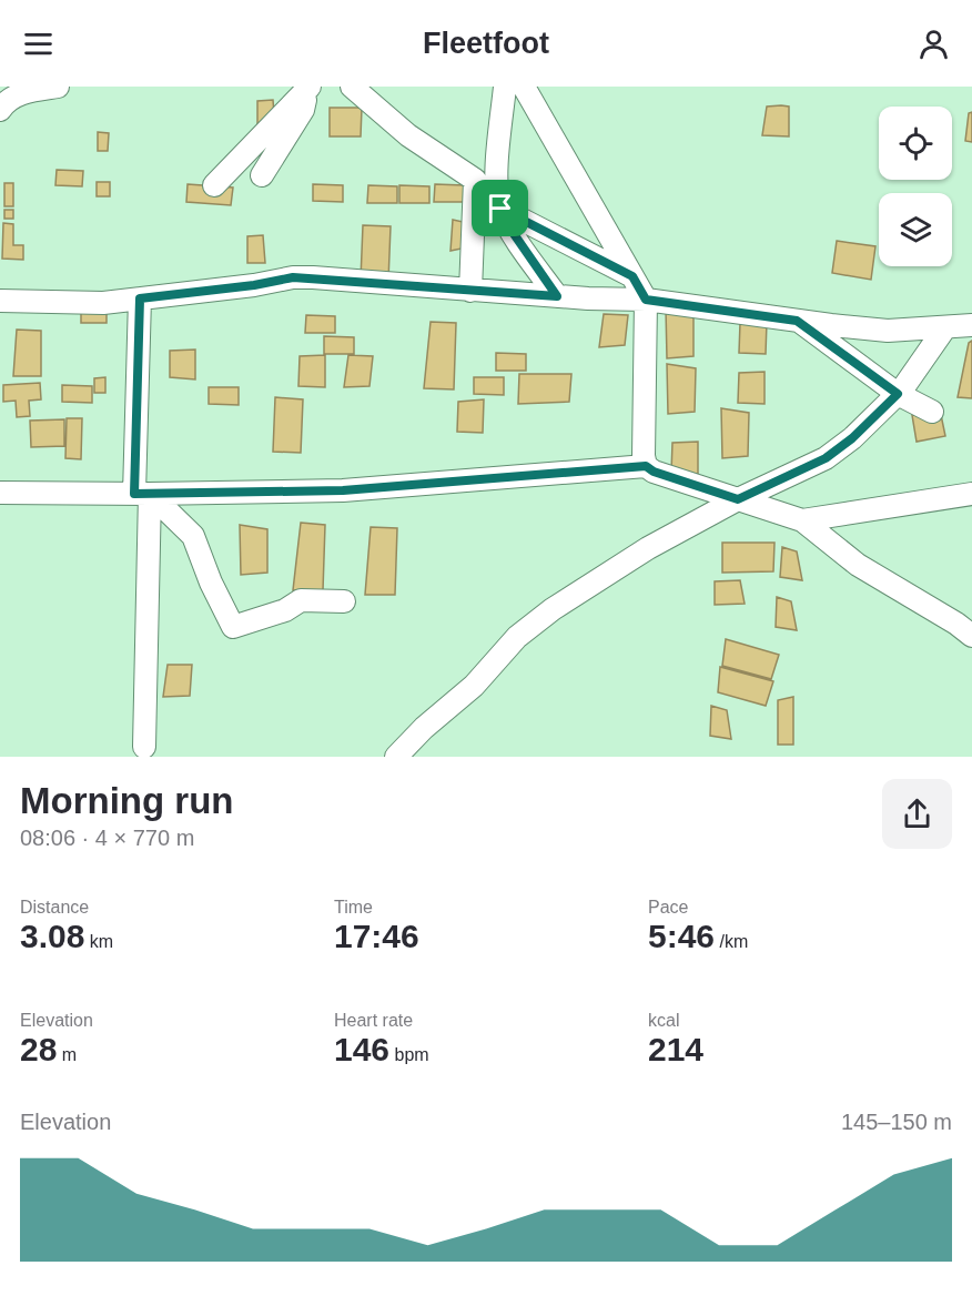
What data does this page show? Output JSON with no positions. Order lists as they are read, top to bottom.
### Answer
{
  "page": {
    "header": "Fleetfoot",
    "heading": ["Morning run", "08:06 · 4 × 770 m"],
    "stats": [
      ["Distance", "3.08 km"],
      ["Time", "17:46"],
      ["Pace", "5:46 /km"],
      ["Elevation", "28 m"],
      ["Heart rate", "146 bpm"],
      ["kcal", "214"]
    ],
    "chart": ["Elevation", "145–150 m"]
  }
}
